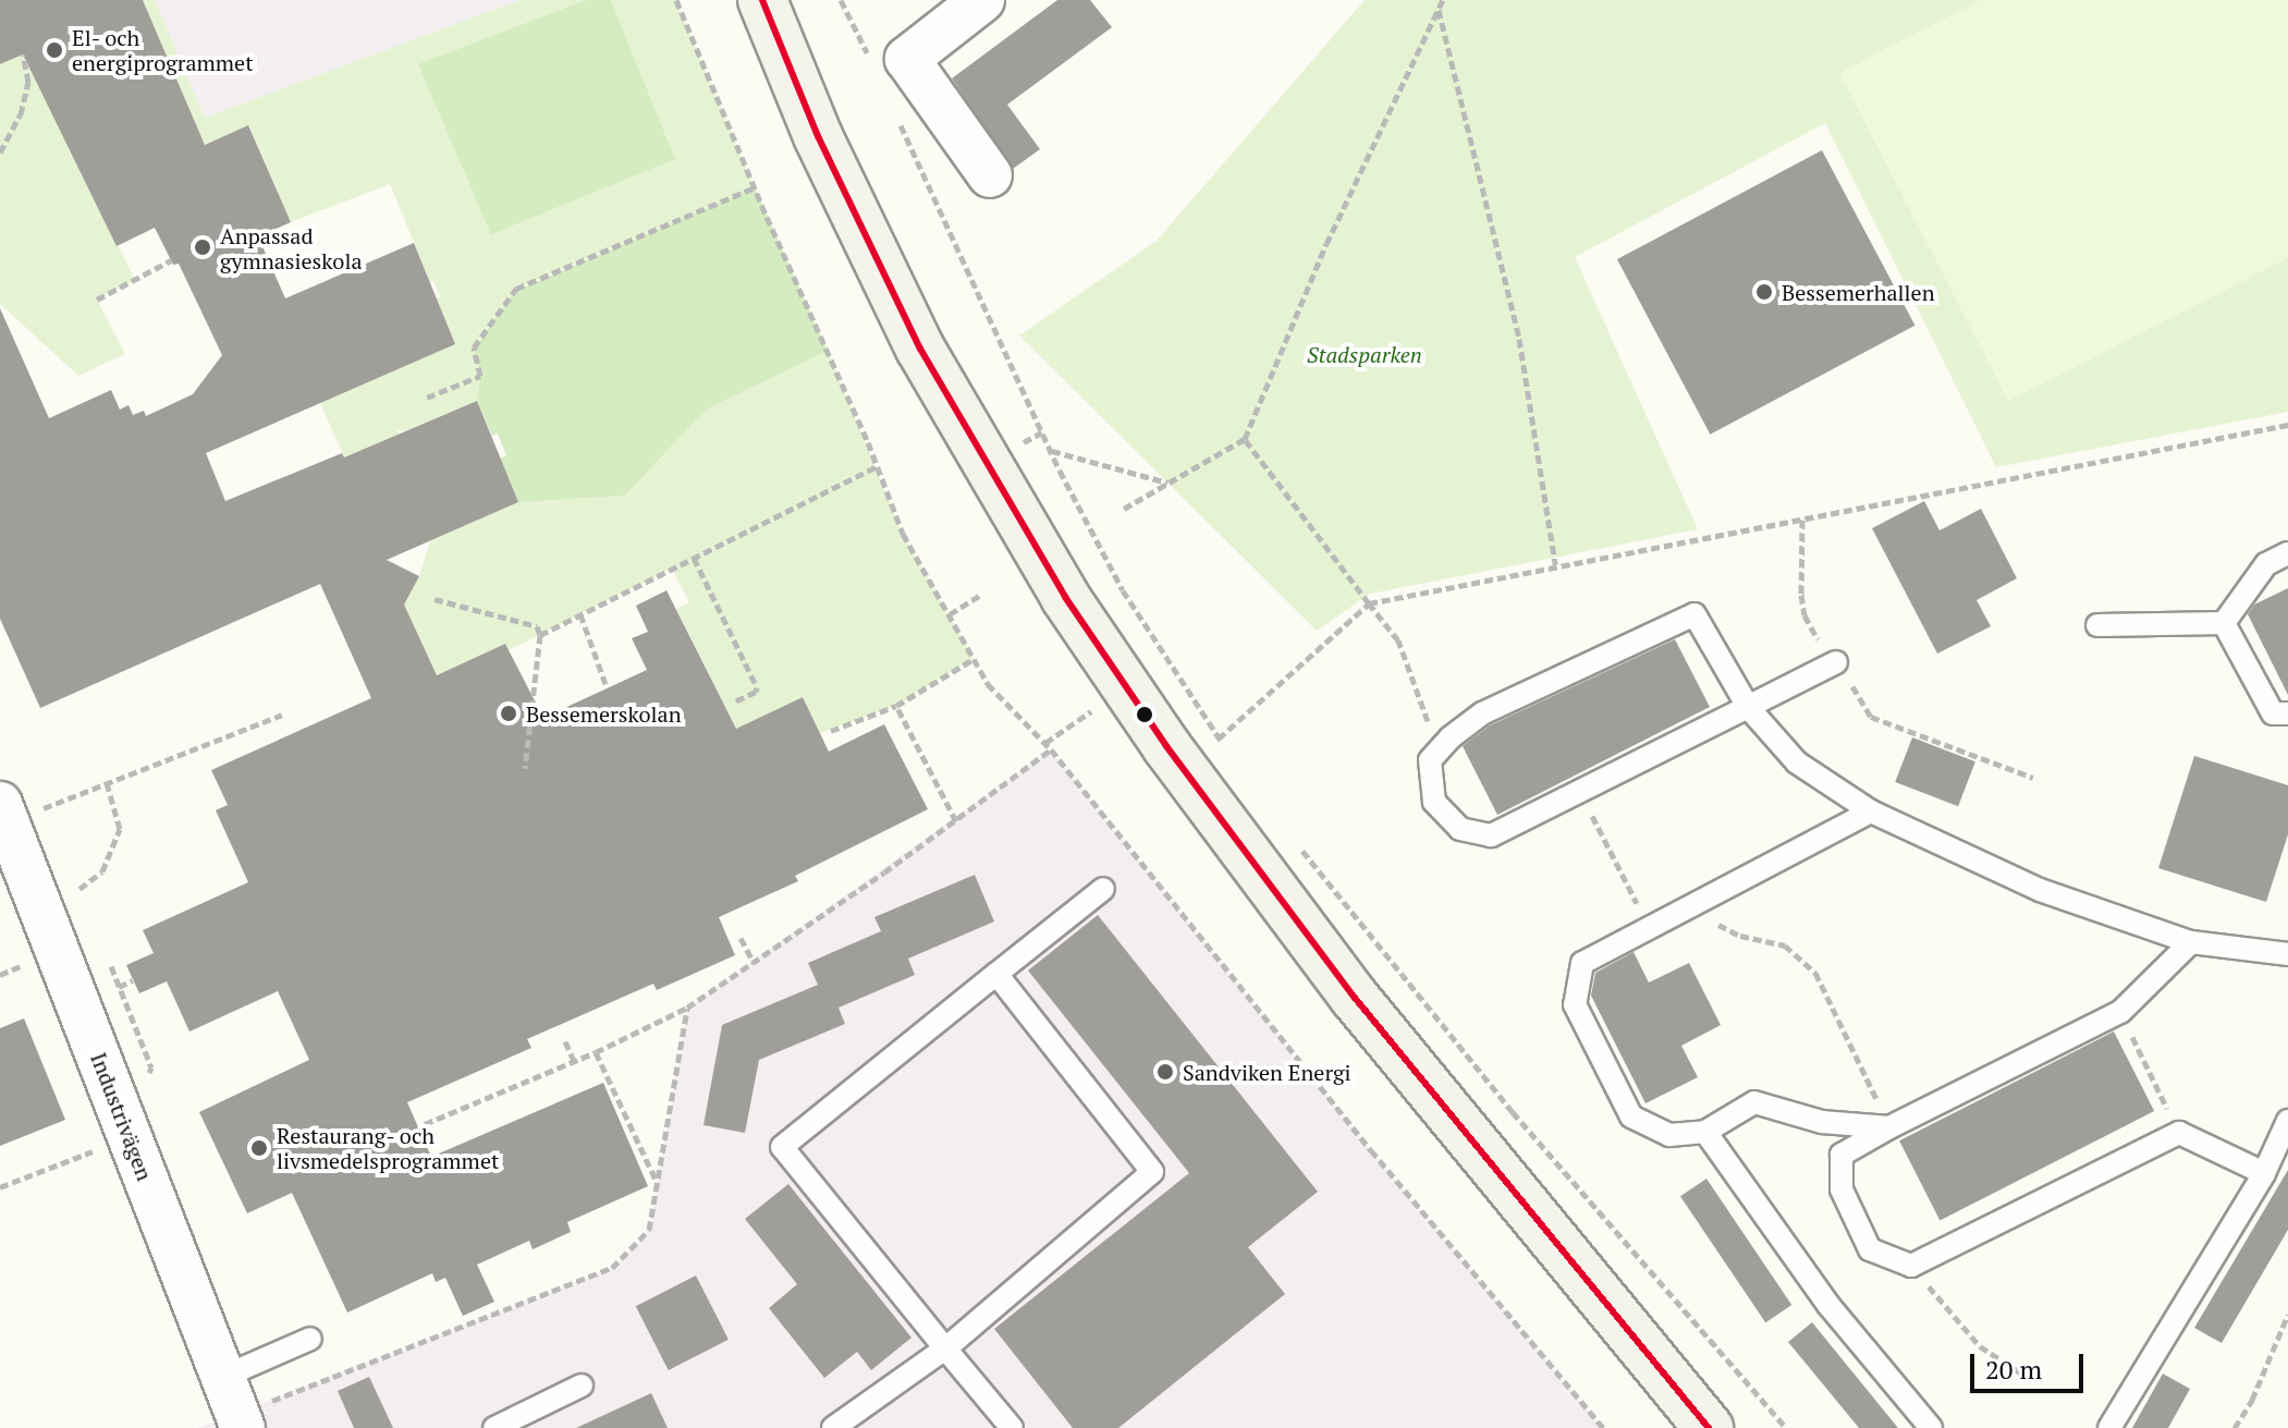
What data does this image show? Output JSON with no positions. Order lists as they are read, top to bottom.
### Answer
{
  "streets": {
    "street": ["Industrivägen"]
  },
  "parks": ["Stadsparken"],
  "places": [
    "El- och energiprogrammet",
    "Anpassad gymnasieskola",
    "Bessemerhallen",
    "Bessemerskolan",
    "Sandviken Energi",
    "Restaurang- och livsmedelsprogrammet"
  ],
  "scale_bar": "20 m"
}
